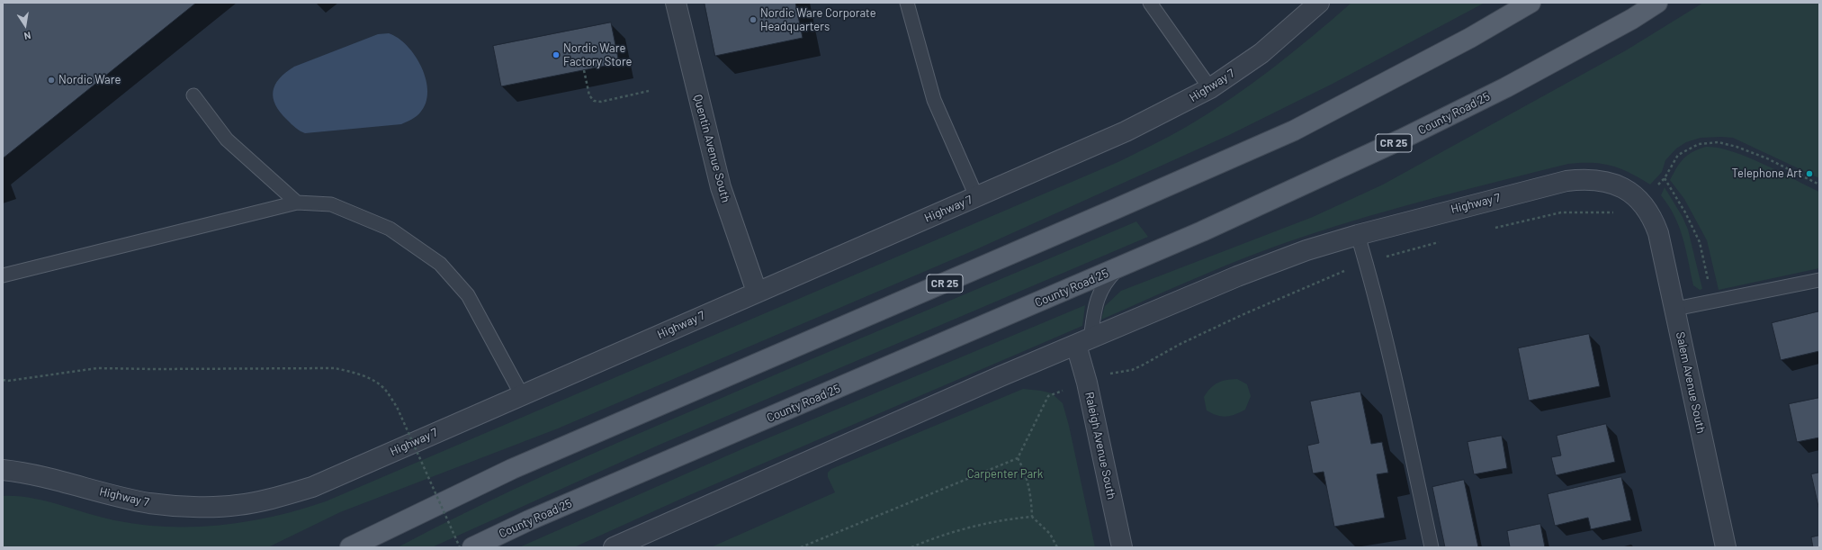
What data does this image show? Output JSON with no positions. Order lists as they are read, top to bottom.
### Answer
{
  "streets": {
    "main road": ["County Road 25", "CR 25"],
    "street": [
      "Highway 7",
      "Quentin Avenue South",
      "Salem Avenue South",
      "Raleigh Avenue South"
    ]
  },
  "crossings": [
    ["Highway 7", "Quentin Avenue South"],
    ["Highway 7", "Salem Avenue South"],
    ["Highway 7", "Raleigh Avenue South"]
  ],
  "parks": ["Carpenter Park"],
  "places": [
    "Nordic Ware Corporate Headquarters",
    "Nordic Ware Factory Store",
    "Nordic Ware",
    "Telephone Art"
  ],
  "north": "bottom"
}
